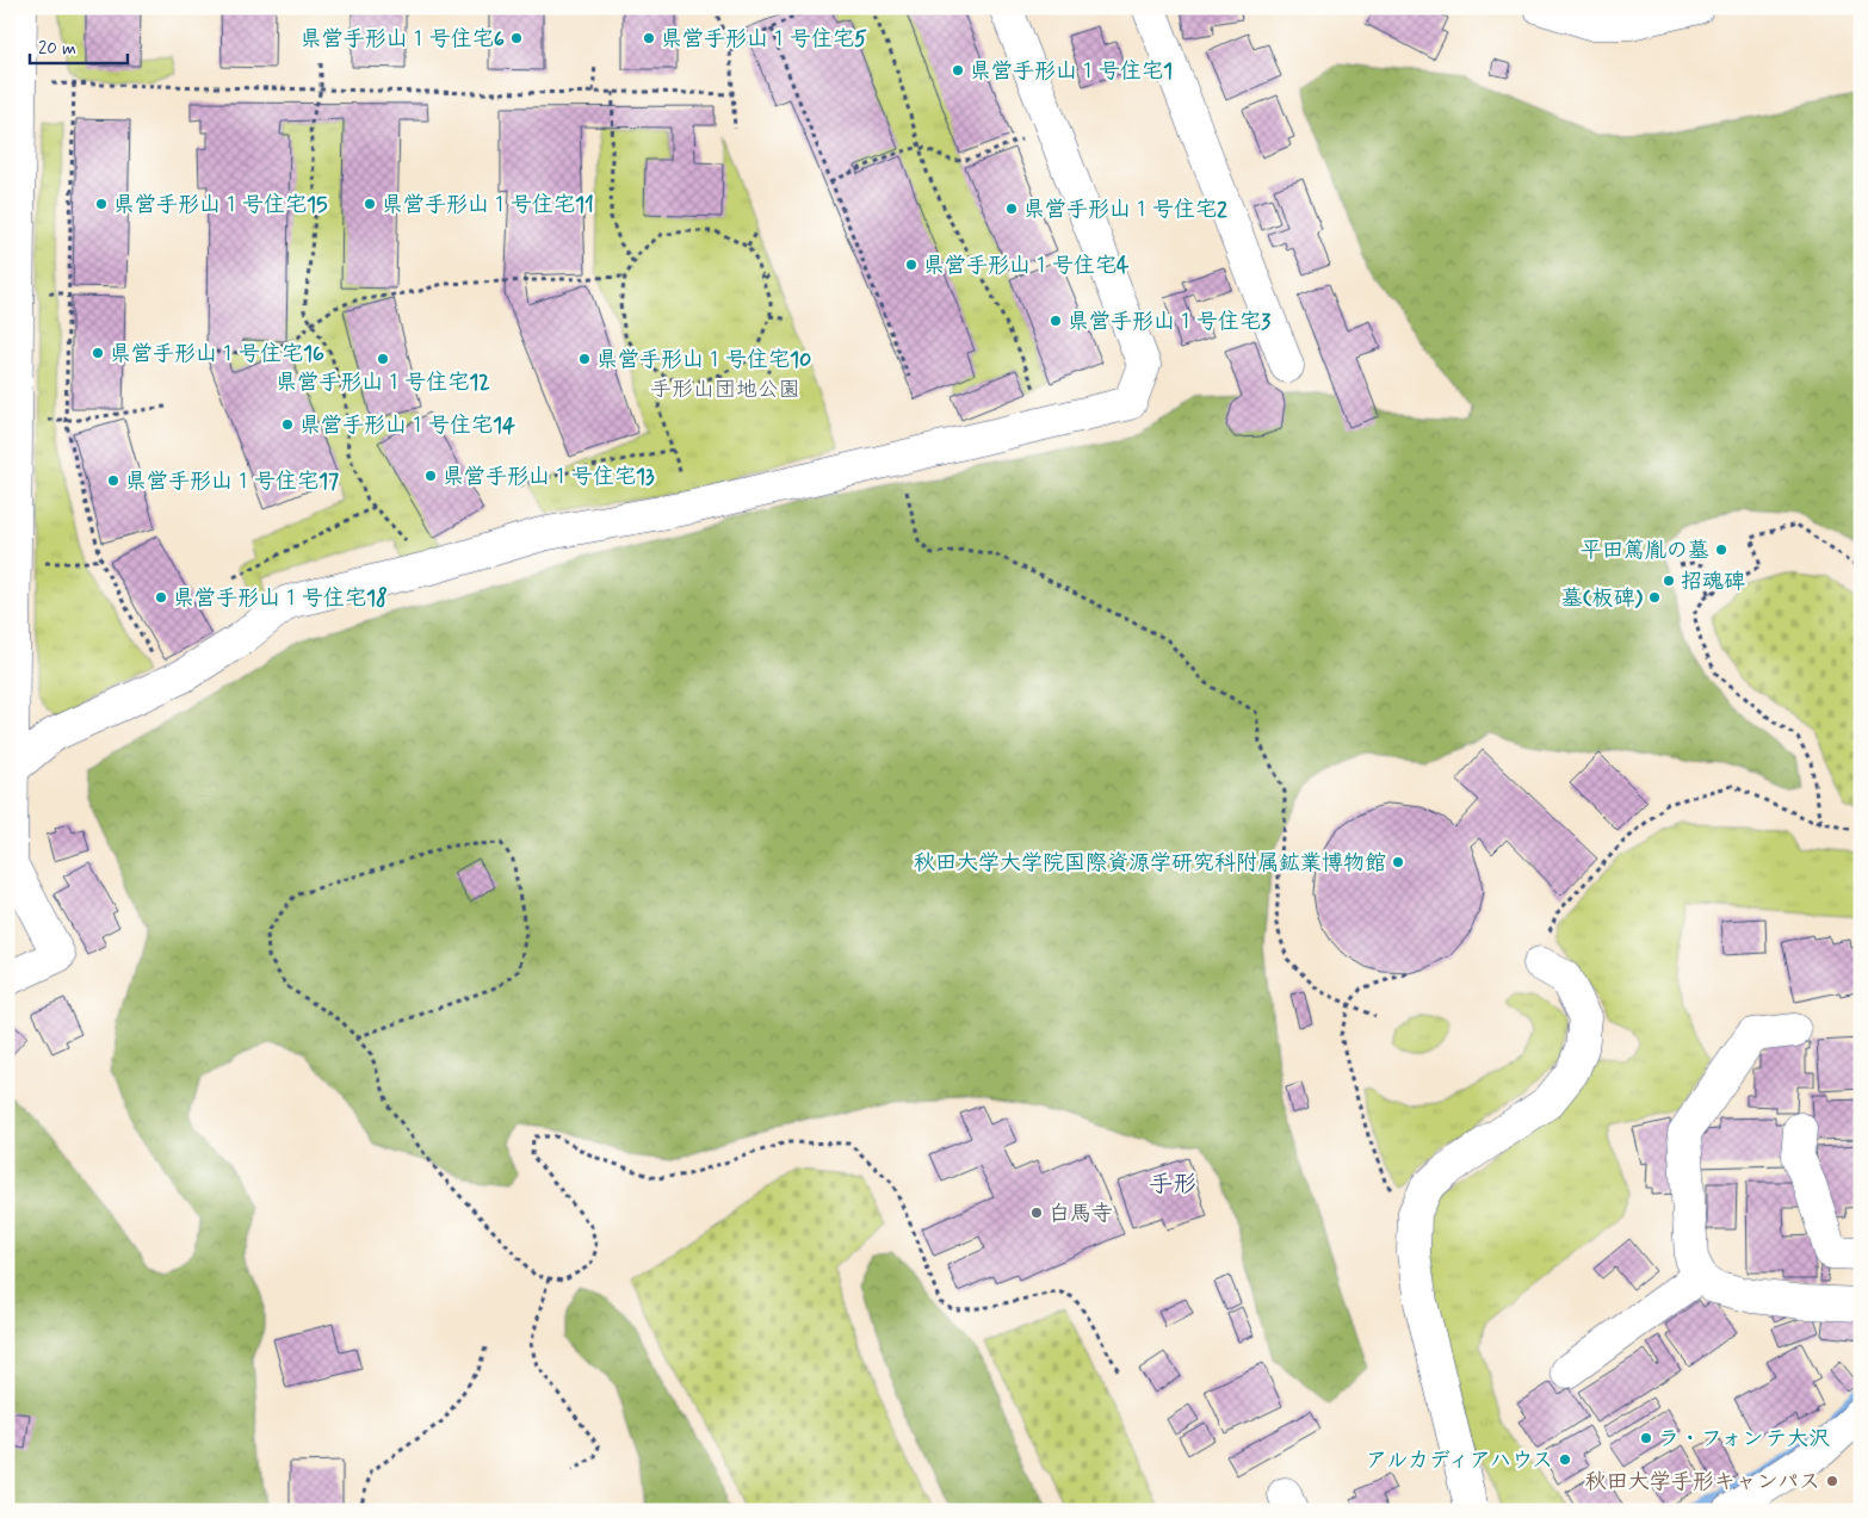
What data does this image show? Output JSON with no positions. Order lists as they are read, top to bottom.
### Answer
{
  "districts": ["手形"],
  "parks": ["手形山団地公園"],
  "places": [
    "県営手形山１号住宅6",
    "県営手形山１号住宅5",
    "県営手形山１号住宅1",
    "県営手形山１号住宅15",
    "県営手形山１号住宅11",
    "県営手形山１号住宅2",
    "県営手形山１号住宅4",
    "県営手形山１号住宅3",
    "県営手形山１号住宅16",
    "県営手形山１号住宅12",
    "県営手形山１号住宅10",
    "県営手形山１号住宅14",
    "県営手形山１号住宅13",
    "県営手形山１号住宅17",
    "平田篤胤の墓",
    "招魂碑",
    "県営手形山１号住宅18",
    "墓(板碑)",
    "秋田大学大学院国際資源学研究科附属鉱業博物館",
    "白馬寺",
    "ラ・フォンテ大沢",
    "アルカディアハウス",
    "秋田大学手形キャンパス"
  ],
  "scale_bar": "20 m"
}
